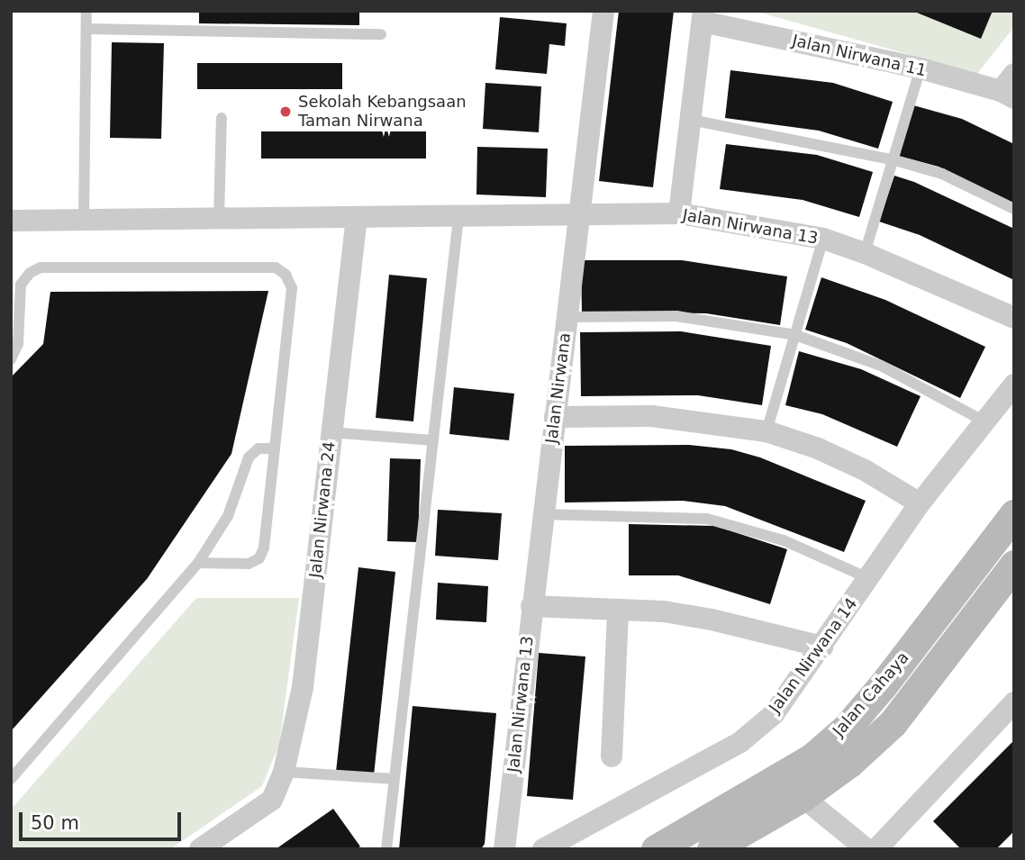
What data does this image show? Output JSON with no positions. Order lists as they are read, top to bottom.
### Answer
{
  "streets": {
    "main road": ["Jalan Cahaya"],
    "street": [
      "Jalan Nirwana 11",
      "Jalan Nirwana 13",
      "Jalan Nirwana",
      "Jalan Nirwana 24",
      "Jalan Nirwana 14"
    ]
  },
  "crossings": [
    ["Jalan Nirwana 13", "Jalan Nirwana"],
    ["Jalan Nirwana 13", "Jalan Nirwana 24"]
  ],
  "places": ["Sekolah Kebangsaan Taman Nirwana"],
  "scale_bar": "50 m"
}
